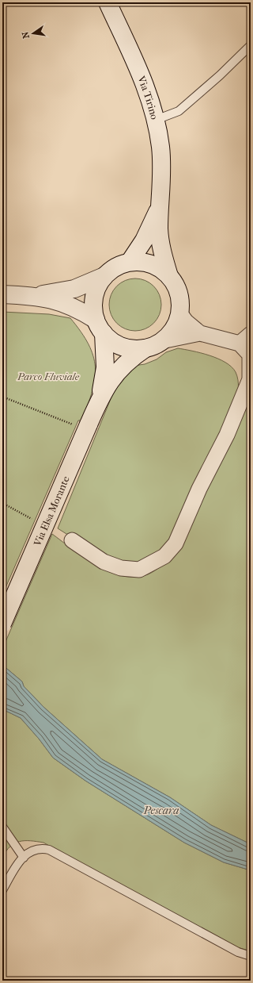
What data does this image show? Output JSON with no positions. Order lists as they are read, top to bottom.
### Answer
{
  "streets": {
    "main road": ["Via Tirino", "Via Elsa Morante"]
  },
  "crossings": [
    ["Via Tirino", "Via Elsa Morante"]
  ],
  "water": ["Pescara"],
  "parks": ["Parco Fluviale"],
  "north": "left"
}
